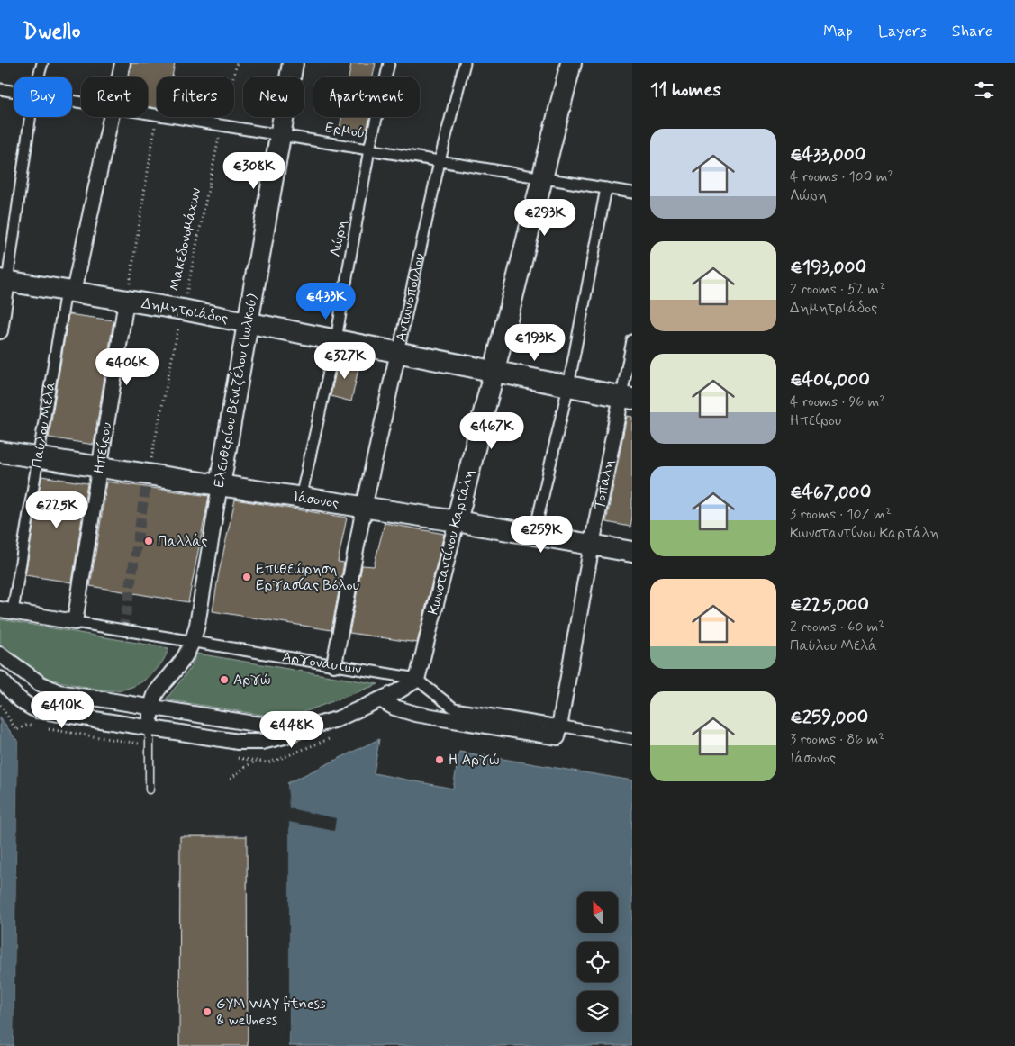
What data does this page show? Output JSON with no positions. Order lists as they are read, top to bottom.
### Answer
{
  "streets": {
    "main road": [
      "Δημητριάδος",
      "Ελευθερίου Βενιζέλου (Ιωλκού)",
      "Ιάσονος",
      "Κωνσταντίνου Καρτάλη"
    ],
    "street": [
      "Ερμού",
      "Λώρη",
      "Αντωνοπούλου",
      "Παύλου Μελά",
      "Ηπείρου",
      "Τοπάλη",
      "Αργοναυτών"
    ],
    "path": ["Μακεδονομάχων"]
  },
  "crossings": [
    ["Ερμού", "Λώρη"],
    ["Ερμού", "Μακεδονομάχων"],
    ["Ερμού", "Αντωνοπούλου"],
    ["Ερμού", "Ελευθερίου Βενιζέλου (Ιωλκού)"],
    ["Ερμού", "Κωνσταντίνου Καρτάλη"],
    ["Λώρη", "Δημητριάδος"],
    ["Λώρη", "Ιάσονος"],
    ["Μακεδονομάχων", "Δημητριάδος"],
    ["Μακεδονομάχων", "Ιάσονος"],
    ["Αντωνοπούλου", "Δημητριάδος"],
    ["Αντωνοπούλου", "Ιάσονος"],
    ["Αντωνοπούλου", "Αργοναυτών"],
    ["Δημητριάδος", "Ελευθερίου Βενιζέλου (Ιωλκού)"],
    ["Δημητριάδος", "Παύλου Μελά"],
    ["Δημητριάδος", "Ηπείρου"],
    ["Δημητριάδος", "Τοπάλη"],
    ["Δημητριάδος", "Κωνσταντίνου Καρτάλη"],
    ["Ελευθερίου Βενιζέλου (Ιωλκού)", "Ιάσονος"],
    ["Ελευθερίου Βενιζέλου (Ιωλκού)", "Αργοναυτών"],
    ["Παύλου Μελά", "Ιάσονος"],
    ["Παύλου Μελά", "Αργοναυτών"],
    ["Ηπείρου", "Ιάσονος"],
    ["Ηπείρου", "Αργοναυτών"],
    ["Τοπάλη", "Ιάσονος"],
    ["Τοπάλη", "Αργοναυτών"],
    ["Ιάσονος", "Κωνσταντίνου Καρτάλη"],
    ["Κωνσταντίνου Καρτάλη", "Αργοναυτών"]
  ],
  "places": [
    "Παλλάς",
    "Επιθεώρηση Εργασίας Βόλου",
    "Αργώ",
    "Η Αργώ",
    "GYM WAY fitness & wellness"
  ],
  "north": "top",
  "page": {
    "header": "Dwello",
    "nav": ["Map", "Layers", "Share"],
    "heading": "11 homes",
    "chip": [
      "Buy",
      "Rent",
      "Filters",
      "New",
      "Apartment"
    ],
    "list": [
      {
        "name": "€433,000",
        "note": "4 rooms · 100 m² · Λώρη"
      },
      {
        "name": "€193,000",
        "note": "2 rooms · 52 m² · Δημητριάδος"
      },
      {
        "name": "€406,000",
        "note": "4 rooms · 96 m² · Ηπείρου"
      },
      {
        "name": "€467,000",
        "note": "3 rooms · 107 m² · Κωνσταντίνου Καρτάλη"
      },
      {
        "name": "€225,000",
        "note": "2 rooms · 60 m² · Παύλου Μελά"
      },
      {
        "name": "€259,000",
        "note": "3 rooms · 86 m² · Ιάσονος"
      }
    ],
    "price": [
      "€308K",
      "€293K",
      "€433K",
      "€193K",
      "€327K",
      "€406K",
      "€467K",
      "€225K",
      "€259K",
      "€410K",
      "€448K"
    ]
  }
}
